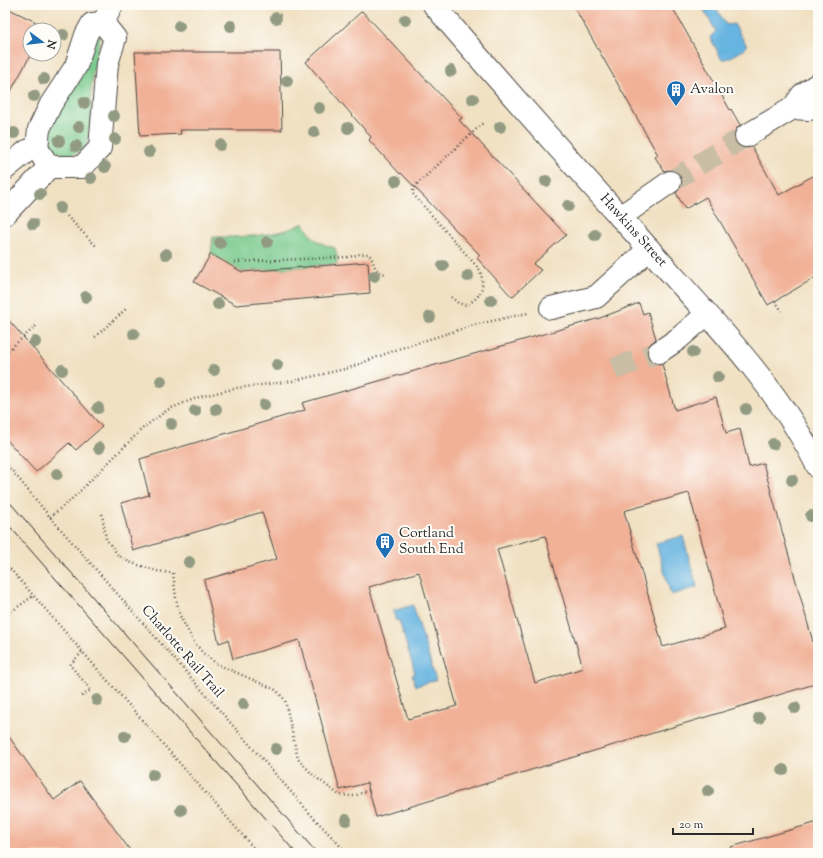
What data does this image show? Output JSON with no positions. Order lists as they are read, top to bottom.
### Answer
{
  "streets": {
    "street": ["Hawkins Street"],
    "path": ["Charlotte Rail Trail"]
  },
  "places": {
    "building": ["Avalon", "Cortland South End"]
  },
  "scale_bar": "20 m",
  "north": "right"
}
